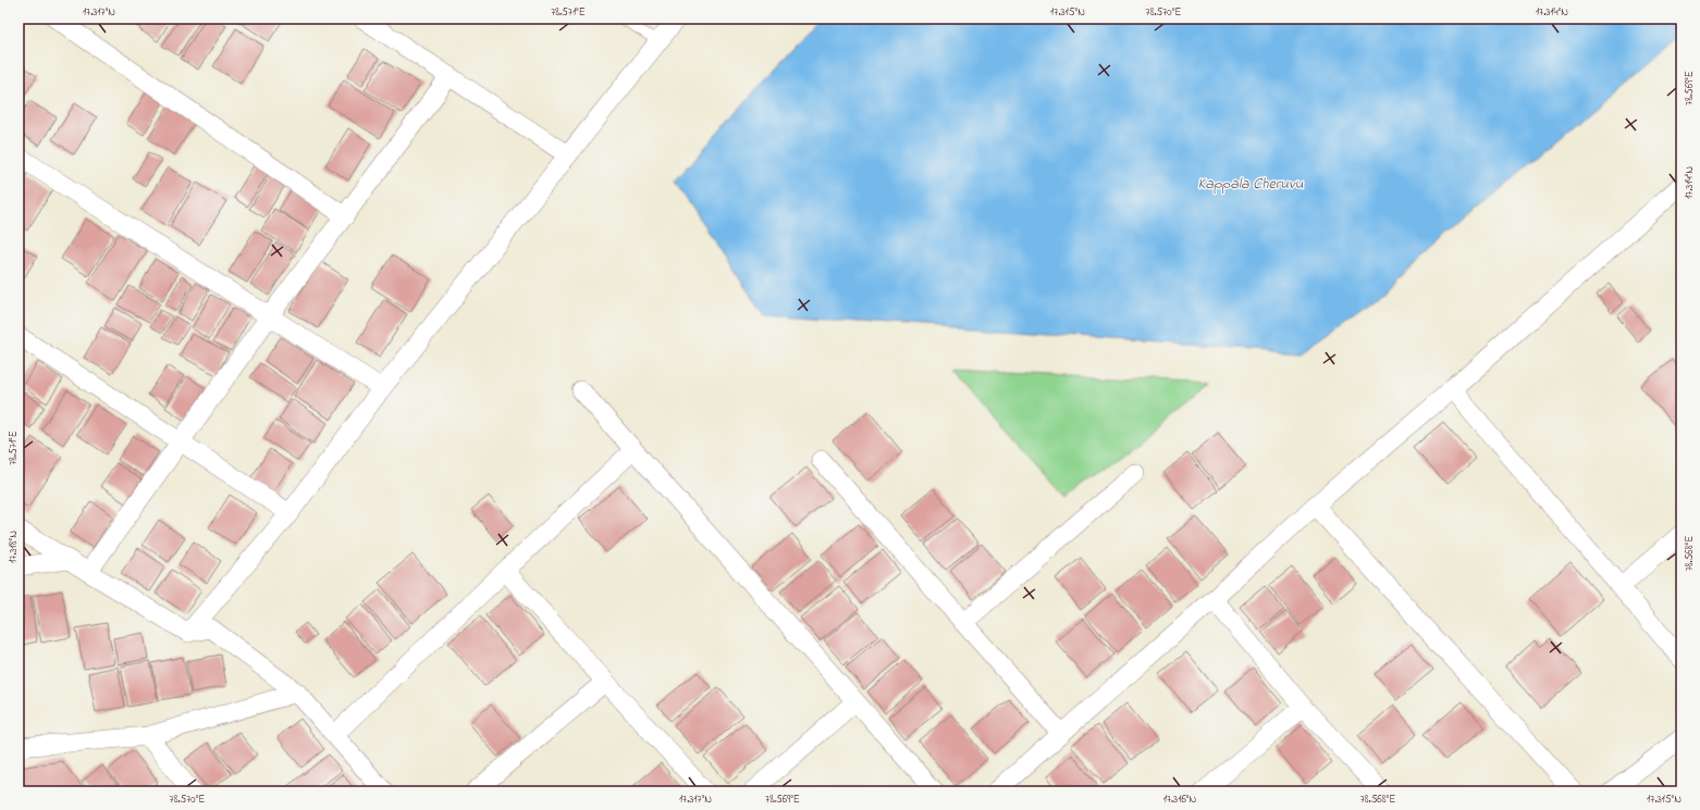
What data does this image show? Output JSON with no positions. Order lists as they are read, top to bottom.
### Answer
{
  "water": ["Kappala Cheruvu"],
  "coordinates": [
    "17.317°N",
    "78.571°E",
    "17.315°N",
    "78.570°E",
    "17.314°N",
    "78.569°E",
    "17.318°N",
    "78.568°E",
    "17.316°N"
  ]
}
